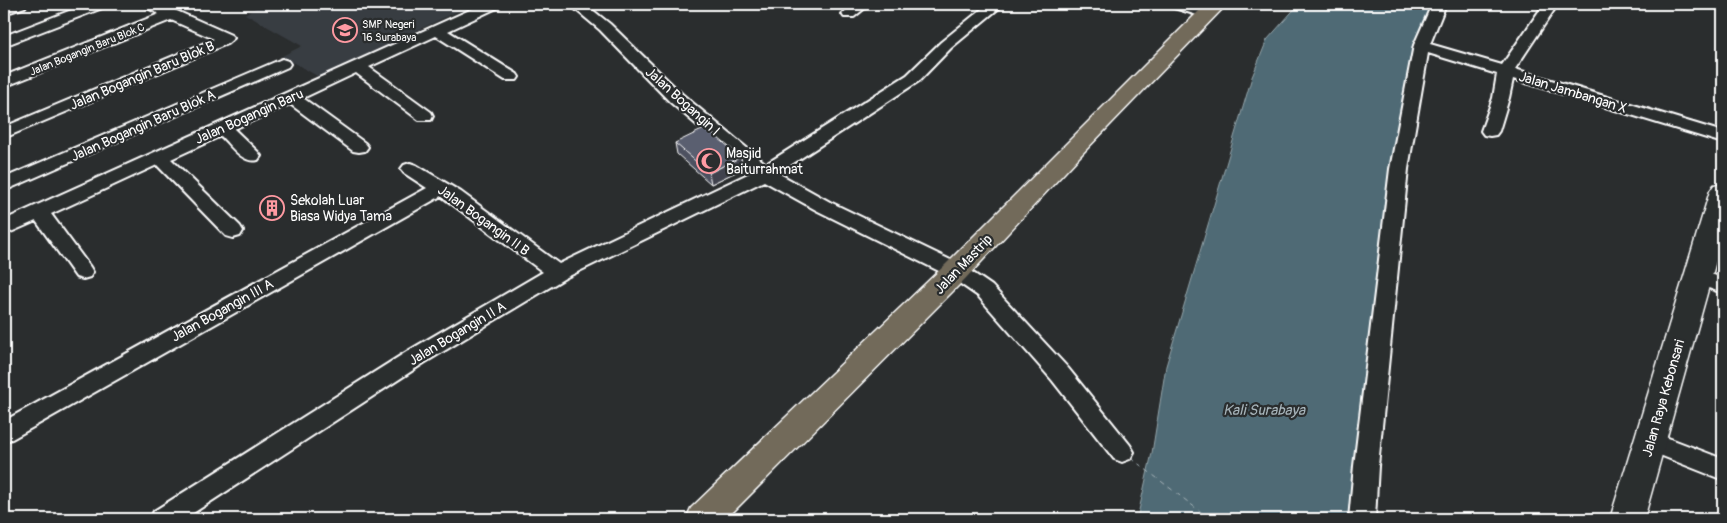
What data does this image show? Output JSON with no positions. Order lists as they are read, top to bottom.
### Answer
{
  "streets": {
    "main road": ["Jalan Mastrip", "Jalan Raya Kebonsari"],
    "street": [
      "Jalan Bogangin Baru Blok C",
      "Jalan Bogangin Baru Blok B",
      "Jalan Jambangan X",
      "Jalan Bogangin I",
      "Jalan Bogangin Baru",
      "Jalan Bogangin Baru Blok A",
      "Jalan Bogangin II B",
      "Jalan Bogangin III A",
      "Jalan Bogangin II A"
    ]
  },
  "crossings": [
    ["Jalan Bogangin Baru Blok C", "Jalan Bogangin Baru Blok B"],
    ["Jalan Bogangin I", "Jalan Mastrip"],
    ["Jalan Bogangin I", "Jalan Bogangin II A"],
    ["Jalan Bogangin II B", "Jalan Bogangin III A"],
    ["Jalan Bogangin II B", "Jalan Bogangin II A"]
  ],
  "water": ["Kali Surabaya"],
  "places": {
    "school or university": ["SMP Negeri 16 Surabaya"],
    "mosque": ["Masjid Baiturrahmat"],
    "building": ["Sekolah Luar Biasa Widya Tama"]
  }
}
